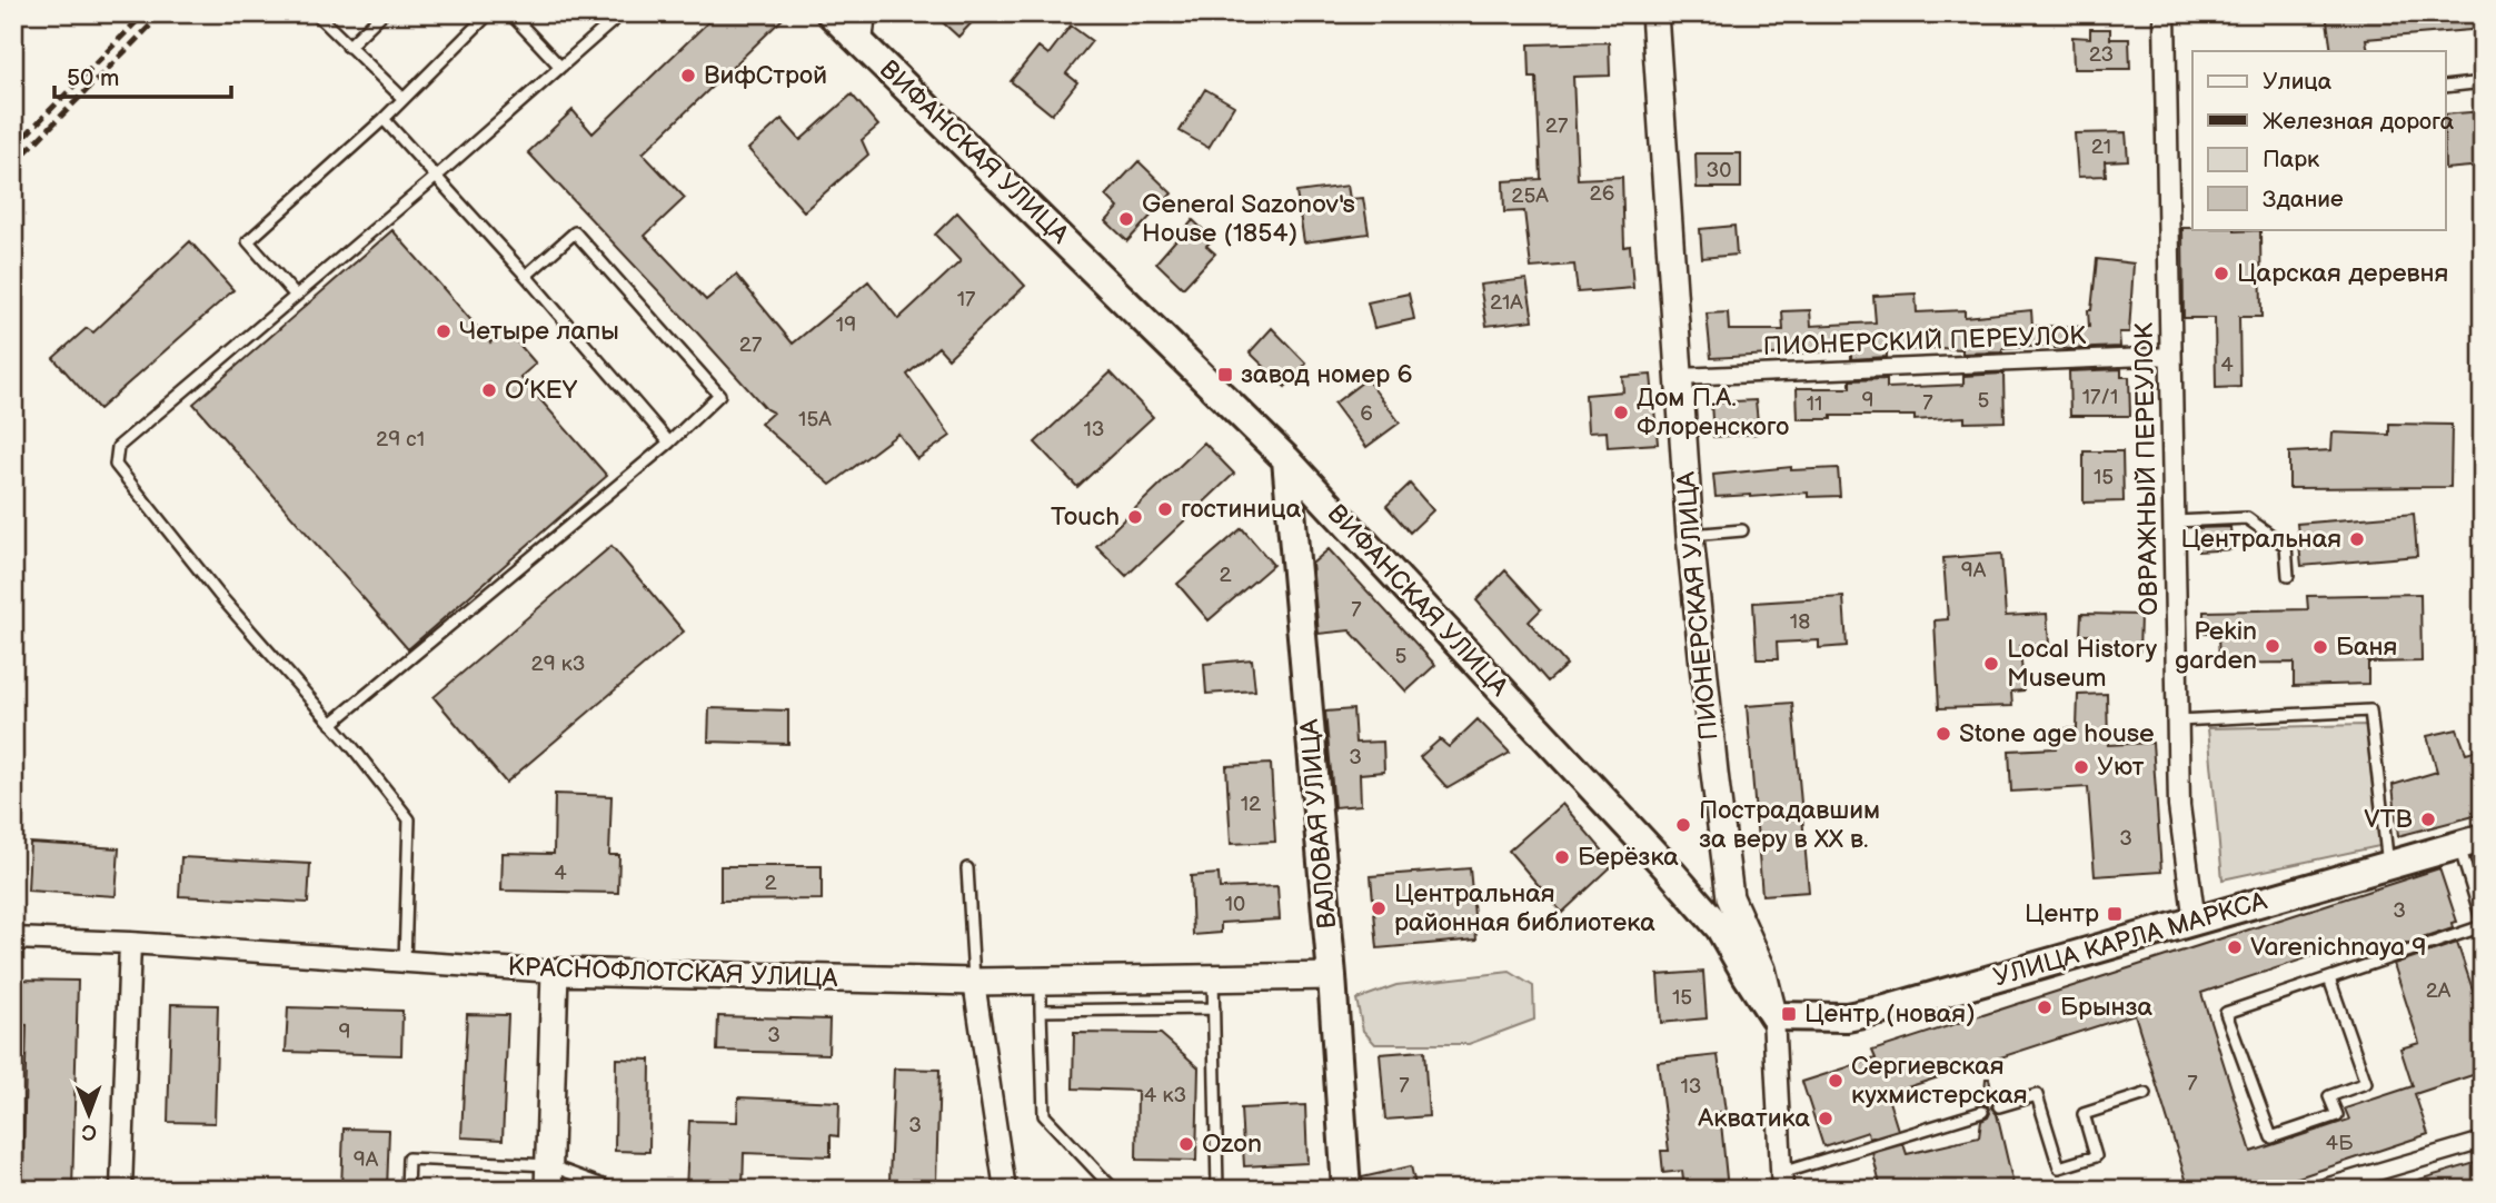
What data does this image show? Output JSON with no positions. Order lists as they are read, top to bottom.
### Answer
{
  "streets": {
    "main road": ["ВИФАНСКАЯ УЛИЦА", "ВАЛОВАЯ УЛИЦА", "УЛИЦА КАРЛА МАРКСА"],
    "street": [
      "ПИОНЕРСКИЙ ПЕРЕУЛОК",
      "ОВРАЖНЫЙ ПЕРЕУЛОК",
      "ПИОНЕРСКАЯ УЛИЦА",
      "КРАСНОФЛОТСКАЯ УЛИЦА"
    ]
  },
  "crossings": [
    ["ВИФАНСКАЯ УЛИЦА", "ПИОНЕРСКАЯ УЛИЦА"],
    ["ВИФАНСКАЯ УЛИЦА", "ВАЛОВАЯ УЛИЦА"],
    ["ВИФАНСКАЯ УЛИЦА", "УЛИЦА КАРЛА МАРКСА"],
    ["ПИОНЕРСКИЙ ПЕРЕУЛОК", "ОВРАЖНЫЙ ПЕРЕУЛОК"],
    ["ПИОНЕРСКИЙ ПЕРЕУЛОК", "ПИОНЕРСКАЯ УЛИЦА"],
    ["ОВРАЖНЫЙ ПЕРЕУЛОК", "УЛИЦА КАРЛА МАРКСА"],
    ["ПИОНЕРСКАЯ УЛИЦА", "УЛИЦА КАРЛА МАРКСА"],
    ["ВАЛОВАЯ УЛИЦА", "КРАСНОФЛОТСКАЯ УЛИЦА"]
  ],
  "places": {
    "other": [
      "ВифСтрой",
      "General Sazonov's House (1854)",
      "Царская деревня",
      "Четыре лапы",
      "O’KEY",
      "Дом П.А. Флоренского",
      "гостиница",
      "Touch",
      "Центральная",
      "Pekin garden",
      "Баня",
      "Local History Museum",
      "Stone age house",
      "Уют",
      "VTB",
      "Пострадавшим за веру в XX в.",
      "Берёзка",
      "Центральная районная библиотека",
      "Varenichnaya 9",
      "Брынза",
      "Сергиевская кухмистерская",
      "Акватика",
      "Ozon"
    ],
    "transit": ["завод номер 6", "Центр", "Центр (новая)"]
  },
  "house_numbers": [
    "23",
    "27",
    "21",
    "30",
    "26",
    "25А",
    "17",
    "21А",
    "19",
    "27",
    "4",
    "17/1",
    "9",
    "5",
    "7",
    "11",
    "6",
    "15А",
    "13",
    "29 с1",
    "15",
    "9А",
    "2",
    "7",
    "18",
    "5",
    "29 к3",
    "3",
    "12",
    "3",
    "4",
    "2",
    "10",
    "3",
    "2А",
    "15",
    "9",
    "3",
    "7",
    "7",
    "13",
    "4 к3",
    "3",
    "4Б",
    "9А"
  ],
  "legend": [
    "Улица",
    "Железная дорога",
    "Парк",
    "Здание"
  ],
  "scale_bar": "50 m",
  "north": "bottom"
}
